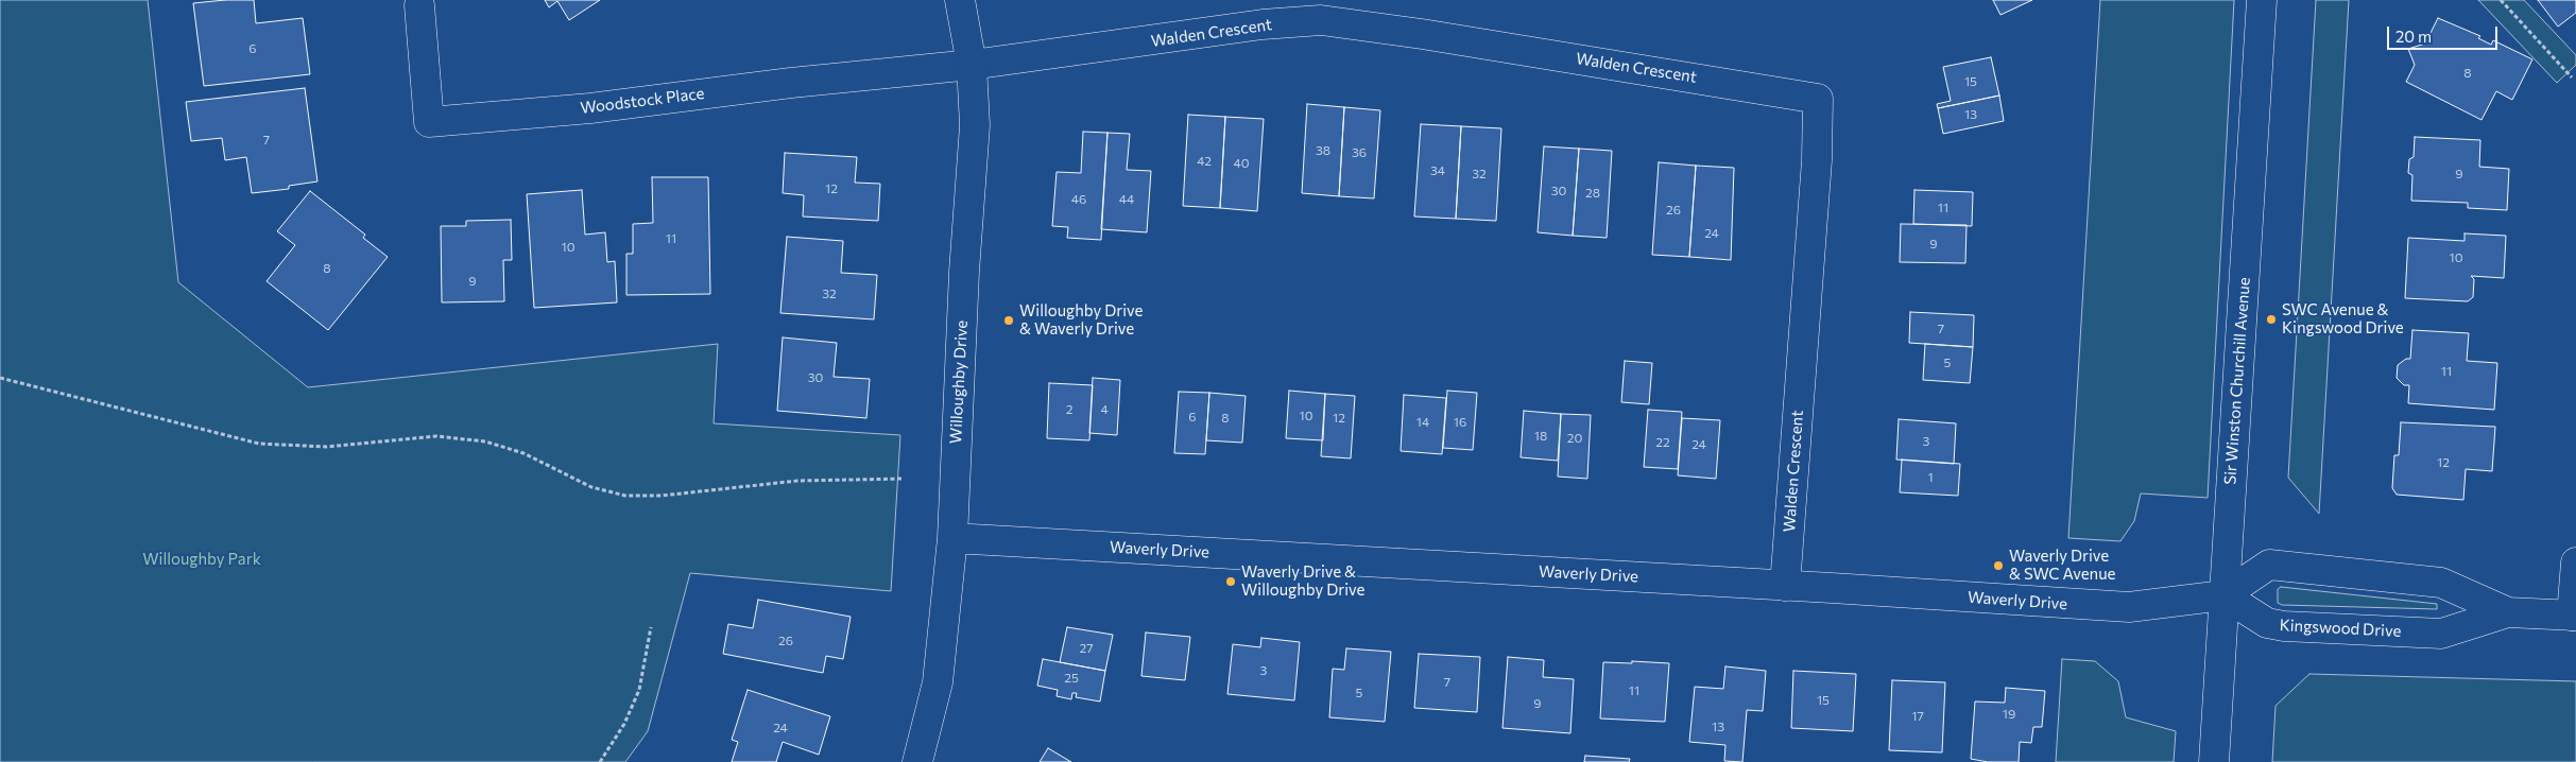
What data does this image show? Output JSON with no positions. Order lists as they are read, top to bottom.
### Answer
{
  "streets": {
    "street": [
      "Walden Crescent",
      "Woodstock Place",
      "Sir Winston Churchill Avenue",
      "Willoughby Drive",
      "Waverly Drive",
      "Kingswood Drive"
    ]
  },
  "crossings": [
    ["Walden Crescent", "Woodstock Place"],
    ["Walden Crescent", "Willoughby Drive"],
    ["Walden Crescent", "Waverly Drive"],
    ["Woodstock Place", "Willoughby Drive"],
    ["Sir Winston Churchill Avenue", "Waverly Drive"],
    ["Sir Winston Churchill Avenue", "Kingswood Drive"],
    ["Willoughby Drive", "Waverly Drive"],
    ["Waverly Drive", "Kingswood Drive"]
  ],
  "parks": ["Willoughby Park"],
  "places": [
    "SWC Avenue & Kingswood Drive",
    "Willoughby Drive & Waverly Drive",
    "Waverly Drive & SWC Avenue",
    "Waverly Drive & Willoughby Drive"
  ],
  "house_numbers": [
    "6",
    "8",
    "15",
    "13",
    "7",
    "38",
    "36",
    "42",
    "40",
    "34",
    "32",
    "9",
    "12",
    "30",
    "28",
    "46",
    "44",
    "11",
    "26",
    "24",
    "11",
    "9",
    "10",
    "10",
    "8",
    "9",
    "32",
    "7",
    "5",
    "11",
    "30",
    "2",
    "4",
    "10",
    "6",
    "8",
    "12",
    "14",
    "16",
    "18",
    "20",
    "3",
    "22",
    "24",
    "12",
    "1",
    "26",
    "27",
    "3",
    "25",
    "7",
    "11",
    "5",
    "15",
    "9",
    "19",
    "17",
    "13",
    "24"
  ],
  "scale_bar": "20 m"
}
